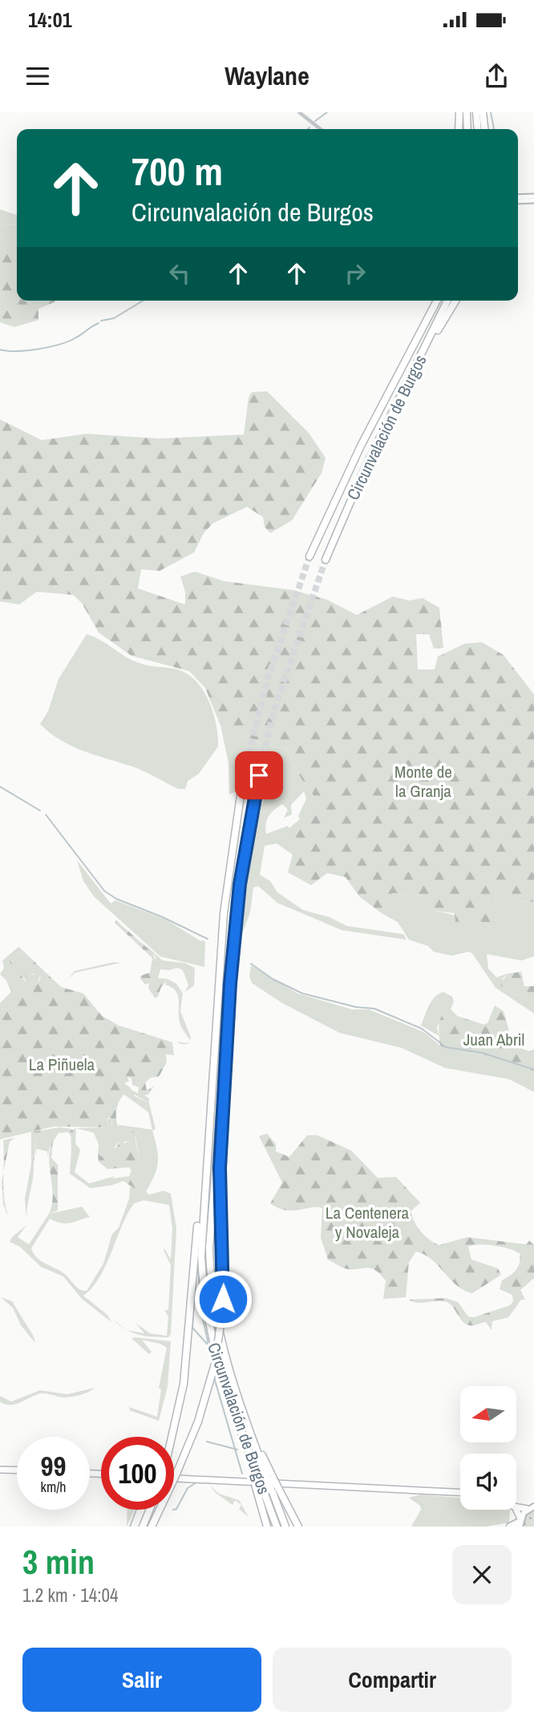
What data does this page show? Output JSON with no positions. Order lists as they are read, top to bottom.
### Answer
{
  "streets": {
    "highway": ["Circunvalación de Burgos"]
  },
  "parks": [
    "Monte de la Granja",
    "Juan Abril",
    "La Piñuela",
    "La Centenera y Novaleja"
  ],
  "north": "left",
  "page": {
    "status": "14:01",
    "header": "Waylane",
    "turn": ["700 m", "Circunvalación de Burgos"],
    "speed": "99 km/h",
    "limit": "100",
    "heading": ["3 min", "1.2 km · 14:04"],
    "buttons": ["Salir", "Compartir"]
  }
}
